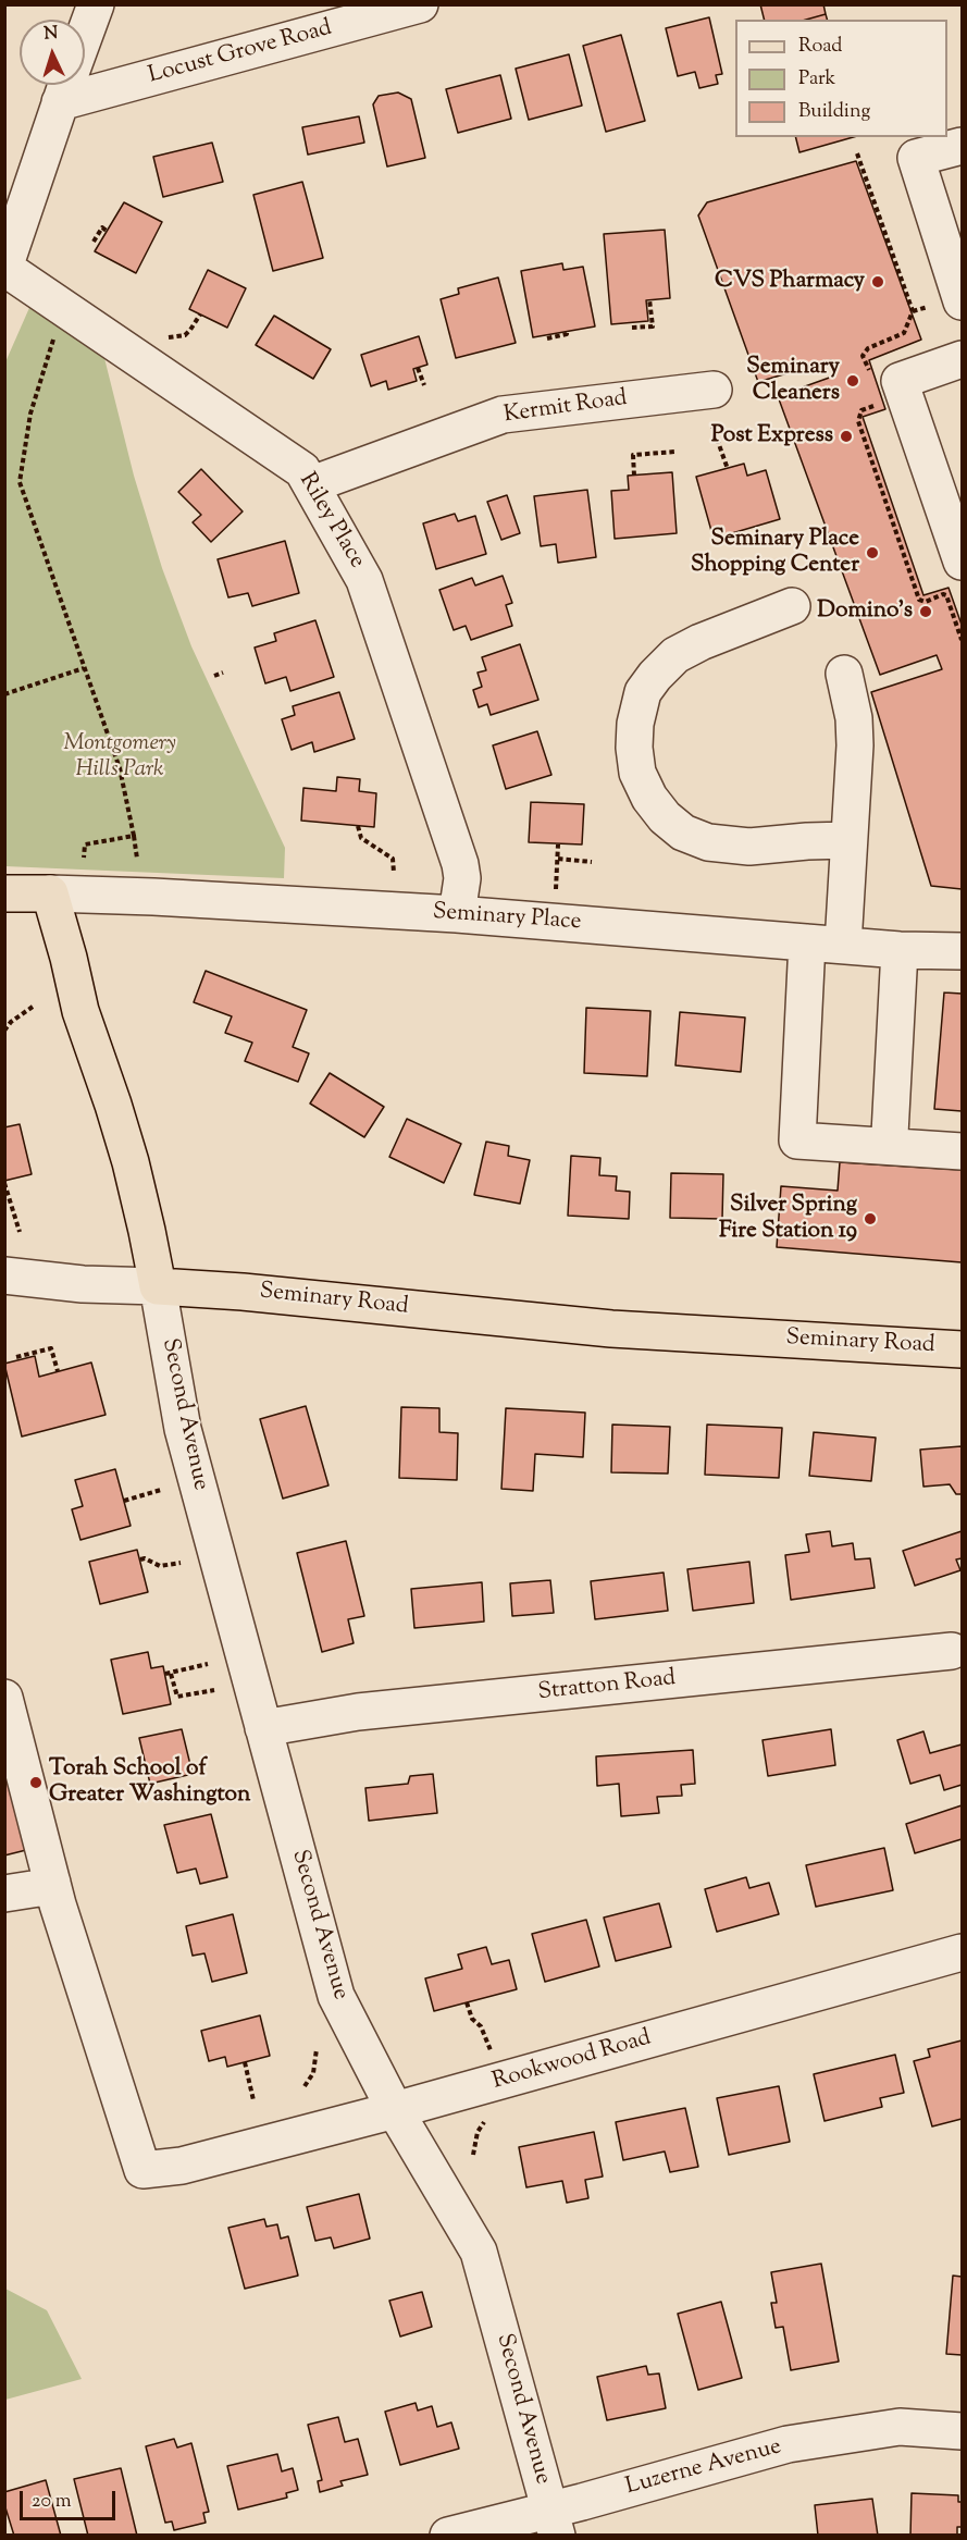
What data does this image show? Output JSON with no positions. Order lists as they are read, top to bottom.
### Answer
{
  "streets": {
    "main road": ["Seminary Road"],
    "street": [
      "Locust Grove Road",
      "Kermit Road",
      "Riley Place",
      "Seminary Place",
      "Second Avenue",
      "Stratton Road",
      "Rookwood Road",
      "Luzerne Avenue"
    ]
  },
  "crossings": [
    ["Kermit Road", "Riley Place"],
    ["Riley Place", "Seminary Place"],
    ["Seminary Road", "Second Avenue"],
    ["Second Avenue", "Stratton Road"],
    ["Second Avenue", "Rookwood Road"],
    ["Second Avenue", "Luzerne Avenue"]
  ],
  "parks": ["Montgomery Hills Park"],
  "places": [
    "CVS Pharmacy",
    "Seminary Cleaners",
    "Post Express",
    "Seminary Place Shopping Center",
    "Domino's",
    "Silver Spring Fire Station 19",
    "Torah School of Greater Washington"
  ],
  "legend": ["Road", "Park", "Building"],
  "scale_bar": "20 m",
  "north": "top"
}
